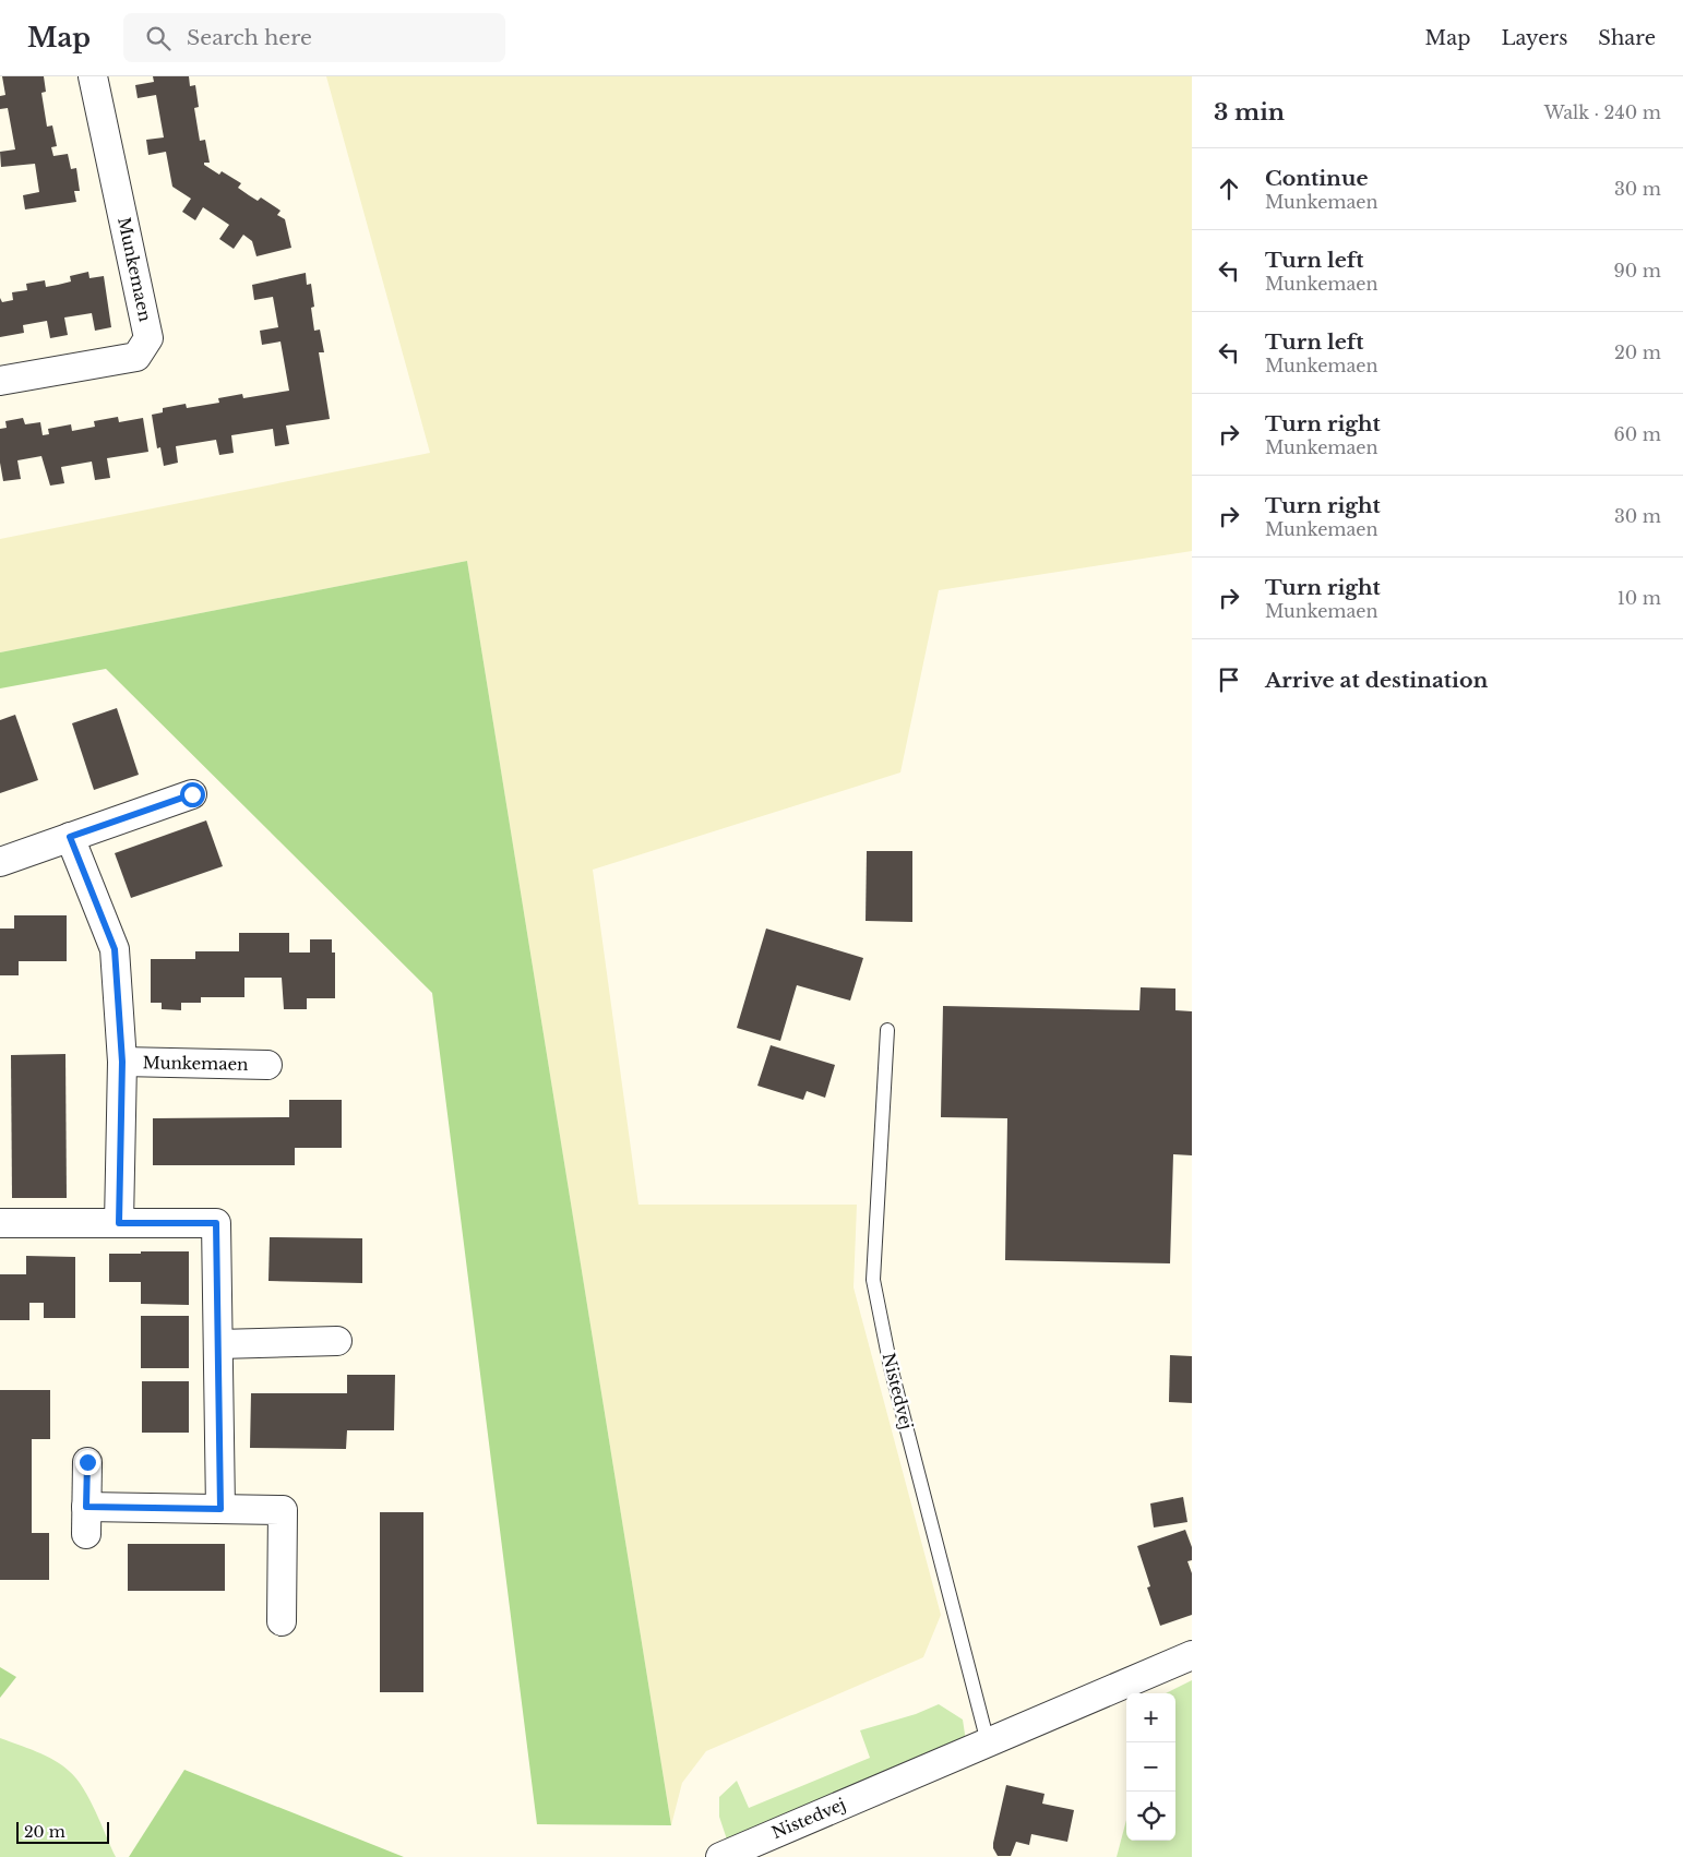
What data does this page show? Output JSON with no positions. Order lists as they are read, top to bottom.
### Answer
{
  "streets": {
    "street": ["Munkemaen", "Nistedvej"]
  },
  "scale_bar": "20 m",
  "page": {
    "header": "Map",
    "search": "Search here",
    "nav": ["Map", "Layers", "Share"],
    "heading": ["3 min", "Walk · 240 m"],
    "list": [
      ["Continue", "Munkemaen", "30 m"],
      ["Turn left", "Munkemaen", "90 m"],
      ["Turn left", "Munkemaen", "20 m"],
      ["Turn right", "Munkemaen", "60 m"],
      ["Turn right", "Munkemaen", "30 m"],
      ["Turn right", "Munkemaen", "10 m"],
      "Arrive at destination"
    ],
    "map_buttons": ["+", "−"],
    "scale": "20 m"
  }
}
